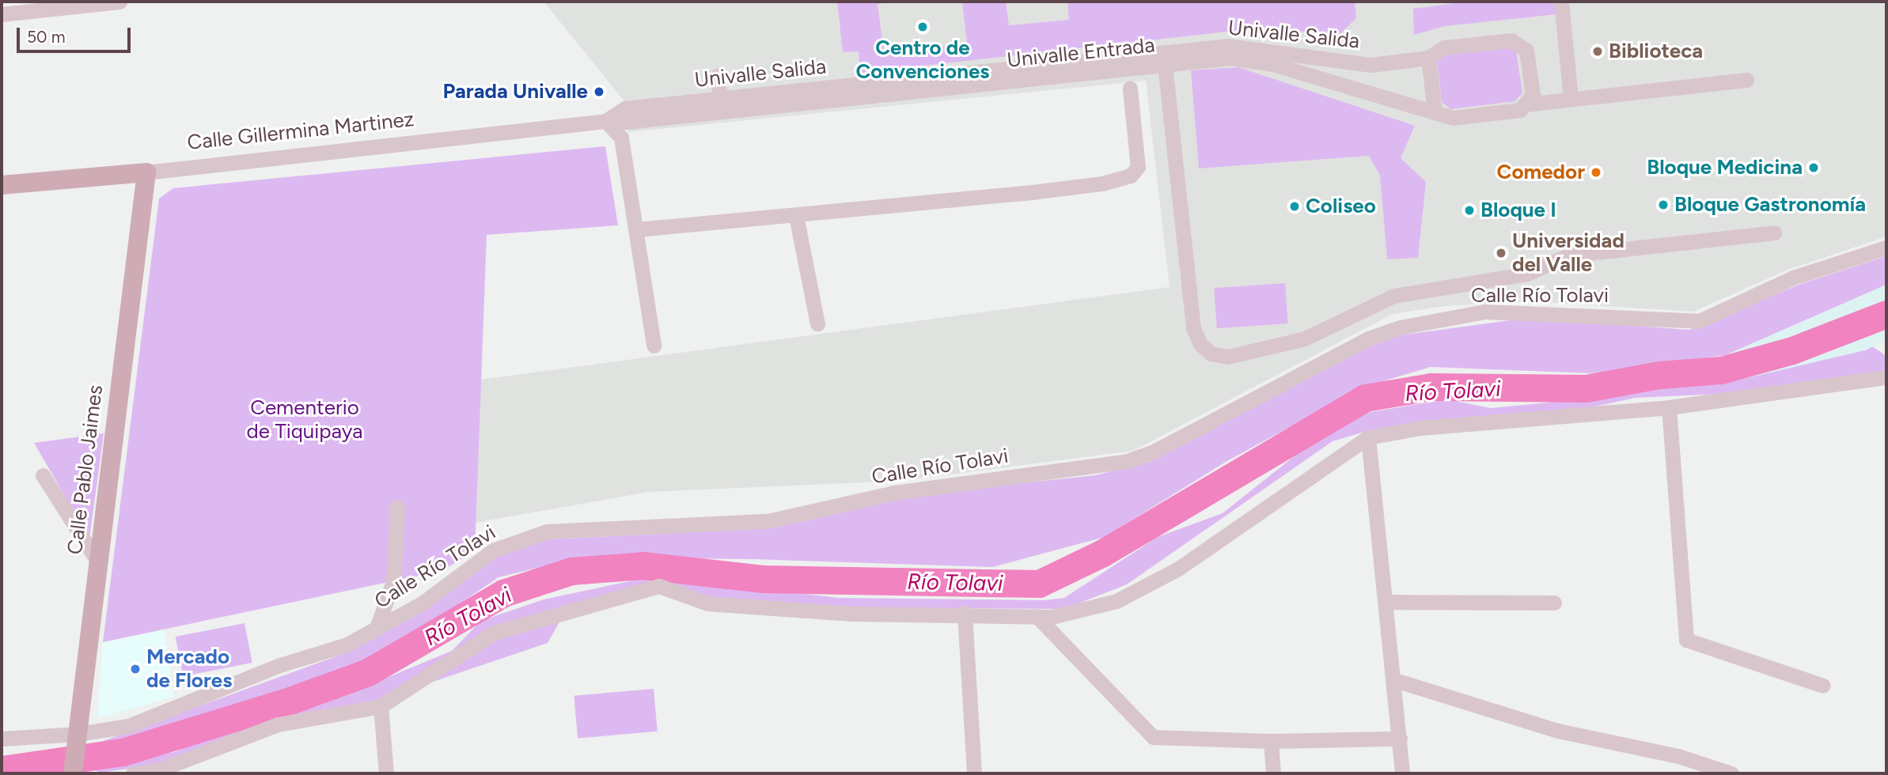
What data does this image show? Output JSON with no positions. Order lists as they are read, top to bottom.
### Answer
{
  "streets": {
    "main road": ["Calle Gillermina Martinez", "Calle Pablo Jaimes"],
    "street": ["Univalle Salida", "Univalle Entrada", "Calle Río Tolavi"]
  },
  "crossings": [
    ["Univalle Salida", "Univalle Entrada"],
    ["Univalle Salida", "Calle Gillermina Martinez"],
    ["Calle Gillermina Martinez", "Calle Pablo Jaimes"],
    ["Calle Río Tolavi", "Calle Pablo Jaimes"]
  ],
  "water": ["Río Tolavi"],
  "parks": ["Cementerio de Tiquipaya"],
  "places": [
    "Centro de Convenciones",
    "Biblioteca",
    "Parada Univalle",
    "Bloque Medicina",
    "Comedor",
    "Bloque Gastronomía",
    "Coliseo",
    "Bloque I",
    "Universidad del Valle",
    "Mercado de Flores"
  ],
  "scale_bar": "50 m"
}
